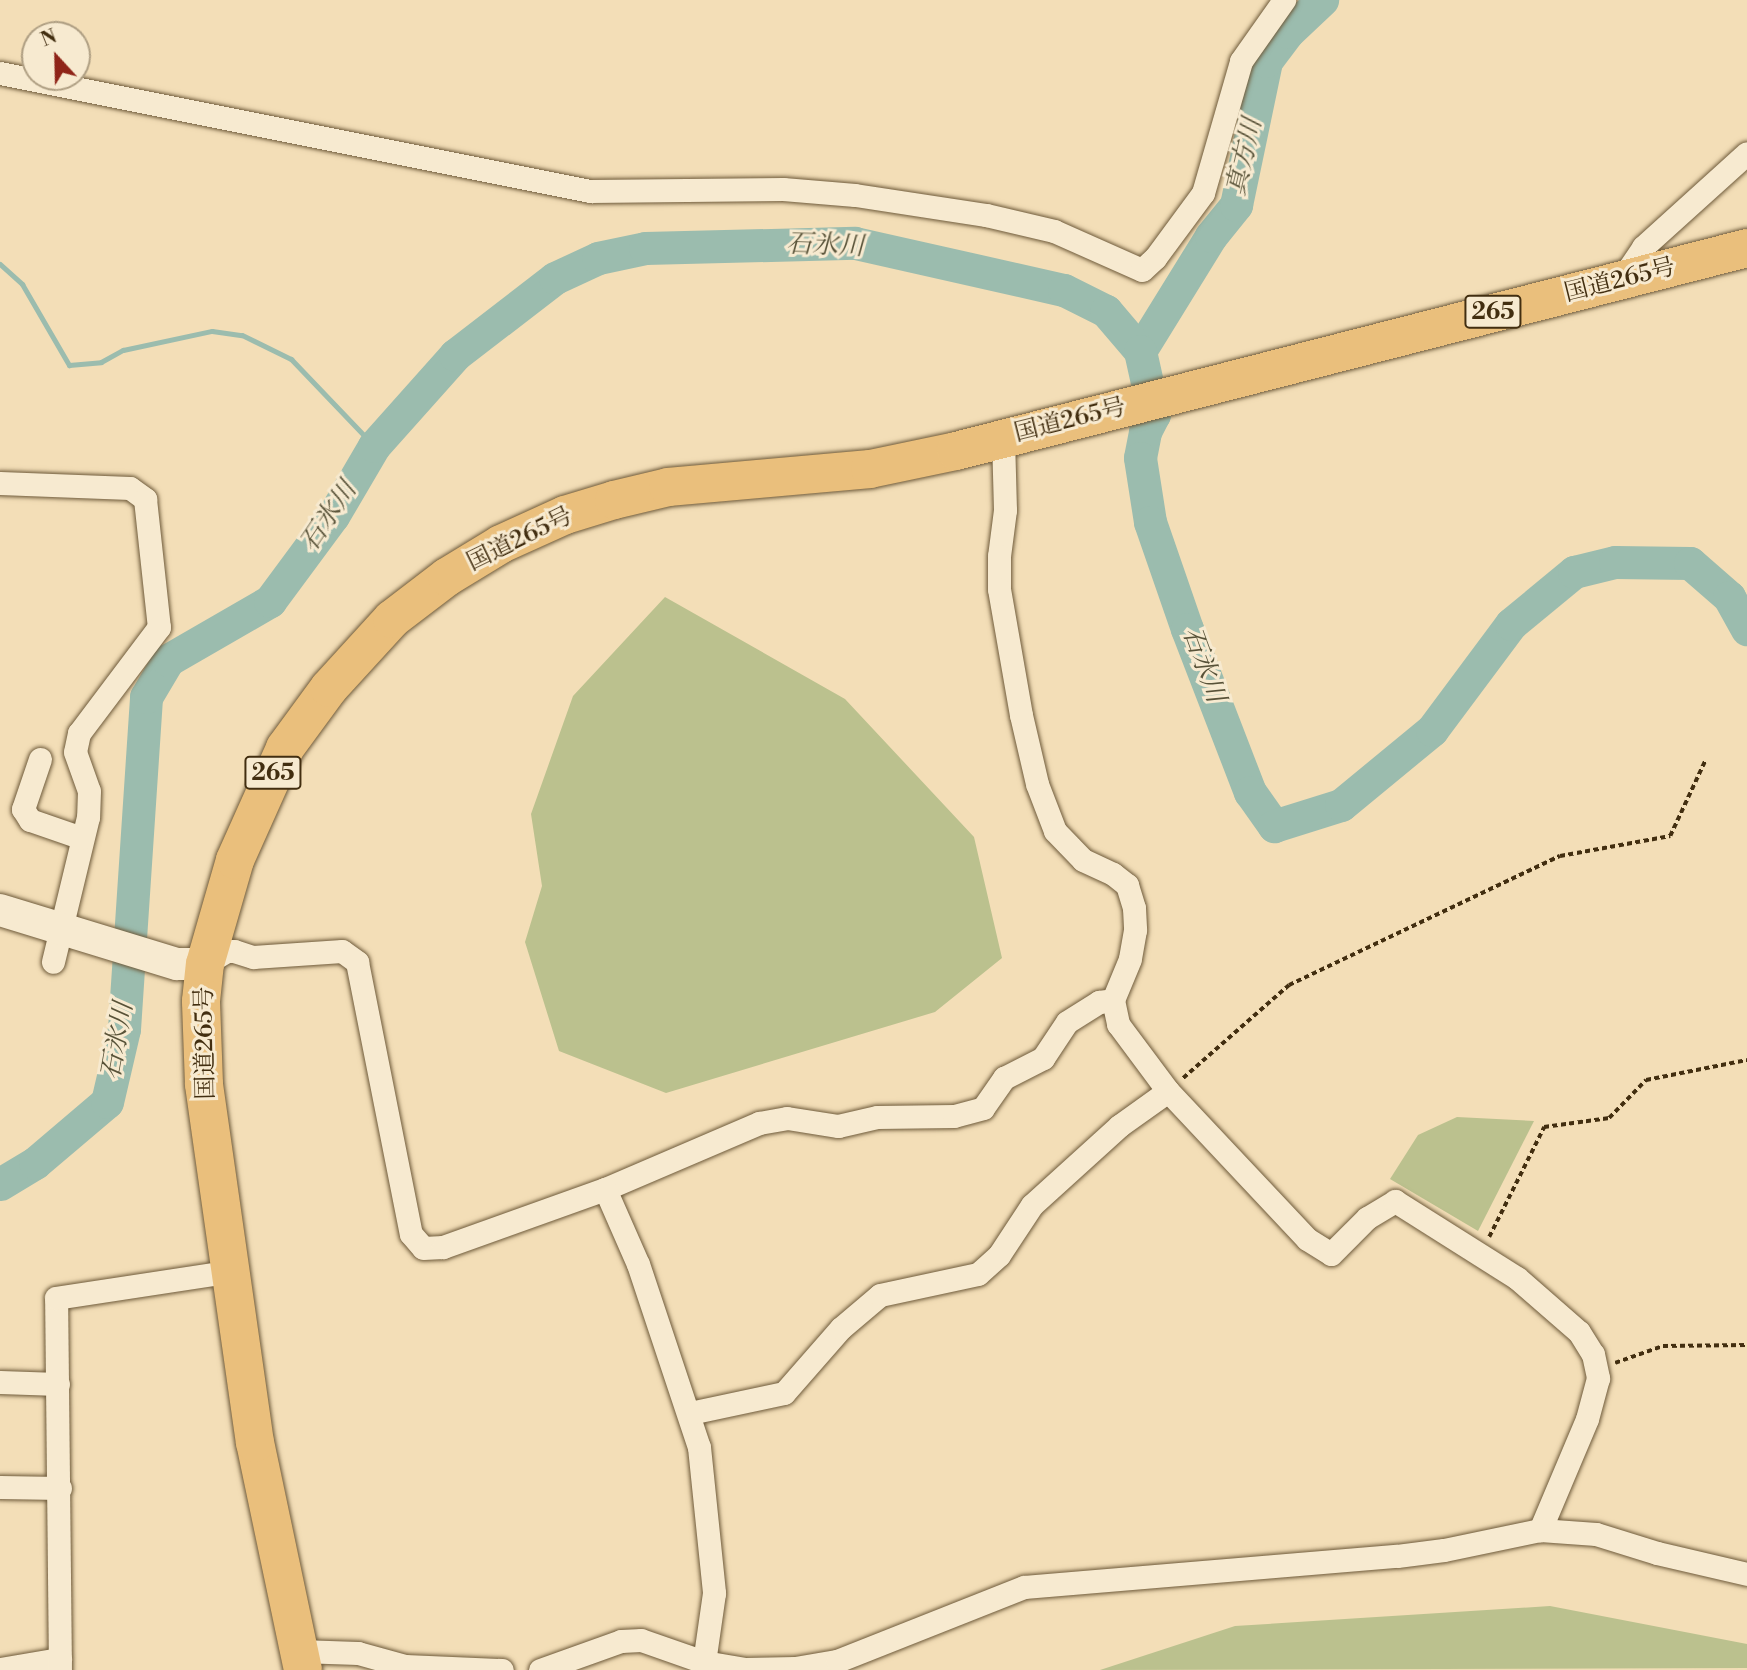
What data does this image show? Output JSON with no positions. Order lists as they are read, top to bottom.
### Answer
{
  "streets": {
    "highway": ["国道265号", "265"]
  },
  "water": ["真方川", "石氷川"],
  "north": "top"
}
